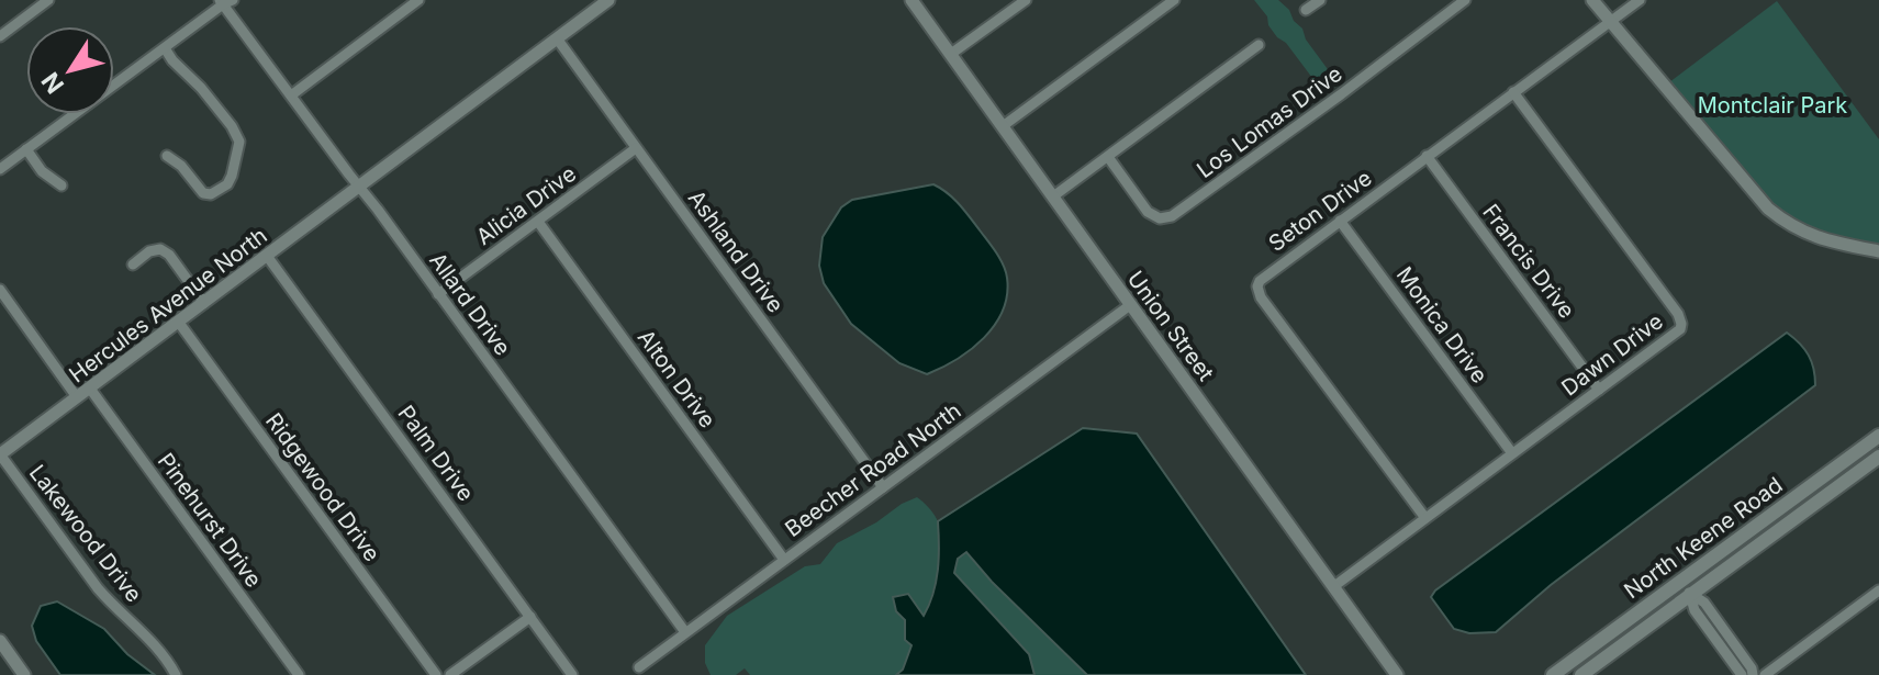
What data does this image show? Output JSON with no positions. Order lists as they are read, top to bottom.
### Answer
{
  "streets": {
    "main road": ["North Keene Road"],
    "street": [
      "Los Lomas Drive",
      "Alicia Drive",
      "Seton Drive",
      "Ashland Drive",
      "Francis Drive",
      "Allard Drive",
      "Hercules Avenue North",
      "Monica Drive",
      "Union Street",
      "Dawn Drive",
      "Alton Drive",
      "Palm Drive",
      "Beecher Road North",
      "Ridgewood Drive",
      "Pinehurst Drive",
      "Lakewood Drive"
    ]
  },
  "crossings": [
    ["Alicia Drive", "Ashland Drive"],
    ["Alicia Drive", "Allard Drive"],
    ["Alicia Drive", "Alton Drive"],
    ["Seton Drive", "Francis Drive"],
    ["Seton Drive", "Monica Drive"],
    ["Seton Drive", "Dawn Drive"],
    ["Ashland Drive", "Hercules Avenue North"],
    ["Ashland Drive", "Beecher Road North"],
    ["Francis Drive", "Dawn Drive"],
    ["Allard Drive", "Hercules Avenue North"],
    ["Allard Drive", "Beecher Road North"],
    ["Hercules Avenue North", "Palm Drive"],
    ["Hercules Avenue North", "Ridgewood Drive"],
    ["Hercules Avenue North", "Pinehurst Drive"],
    ["Hercules Avenue North", "Lakewood Drive"],
    ["Monica Drive", "Dawn Drive"],
    ["Union Street", "Dawn Drive"],
    ["Union Street", "Beecher Road North"],
    ["Alton Drive", "Beecher Road North"]
  ],
  "parks": ["Montclair Park"],
  "north": "bottom left"
}
